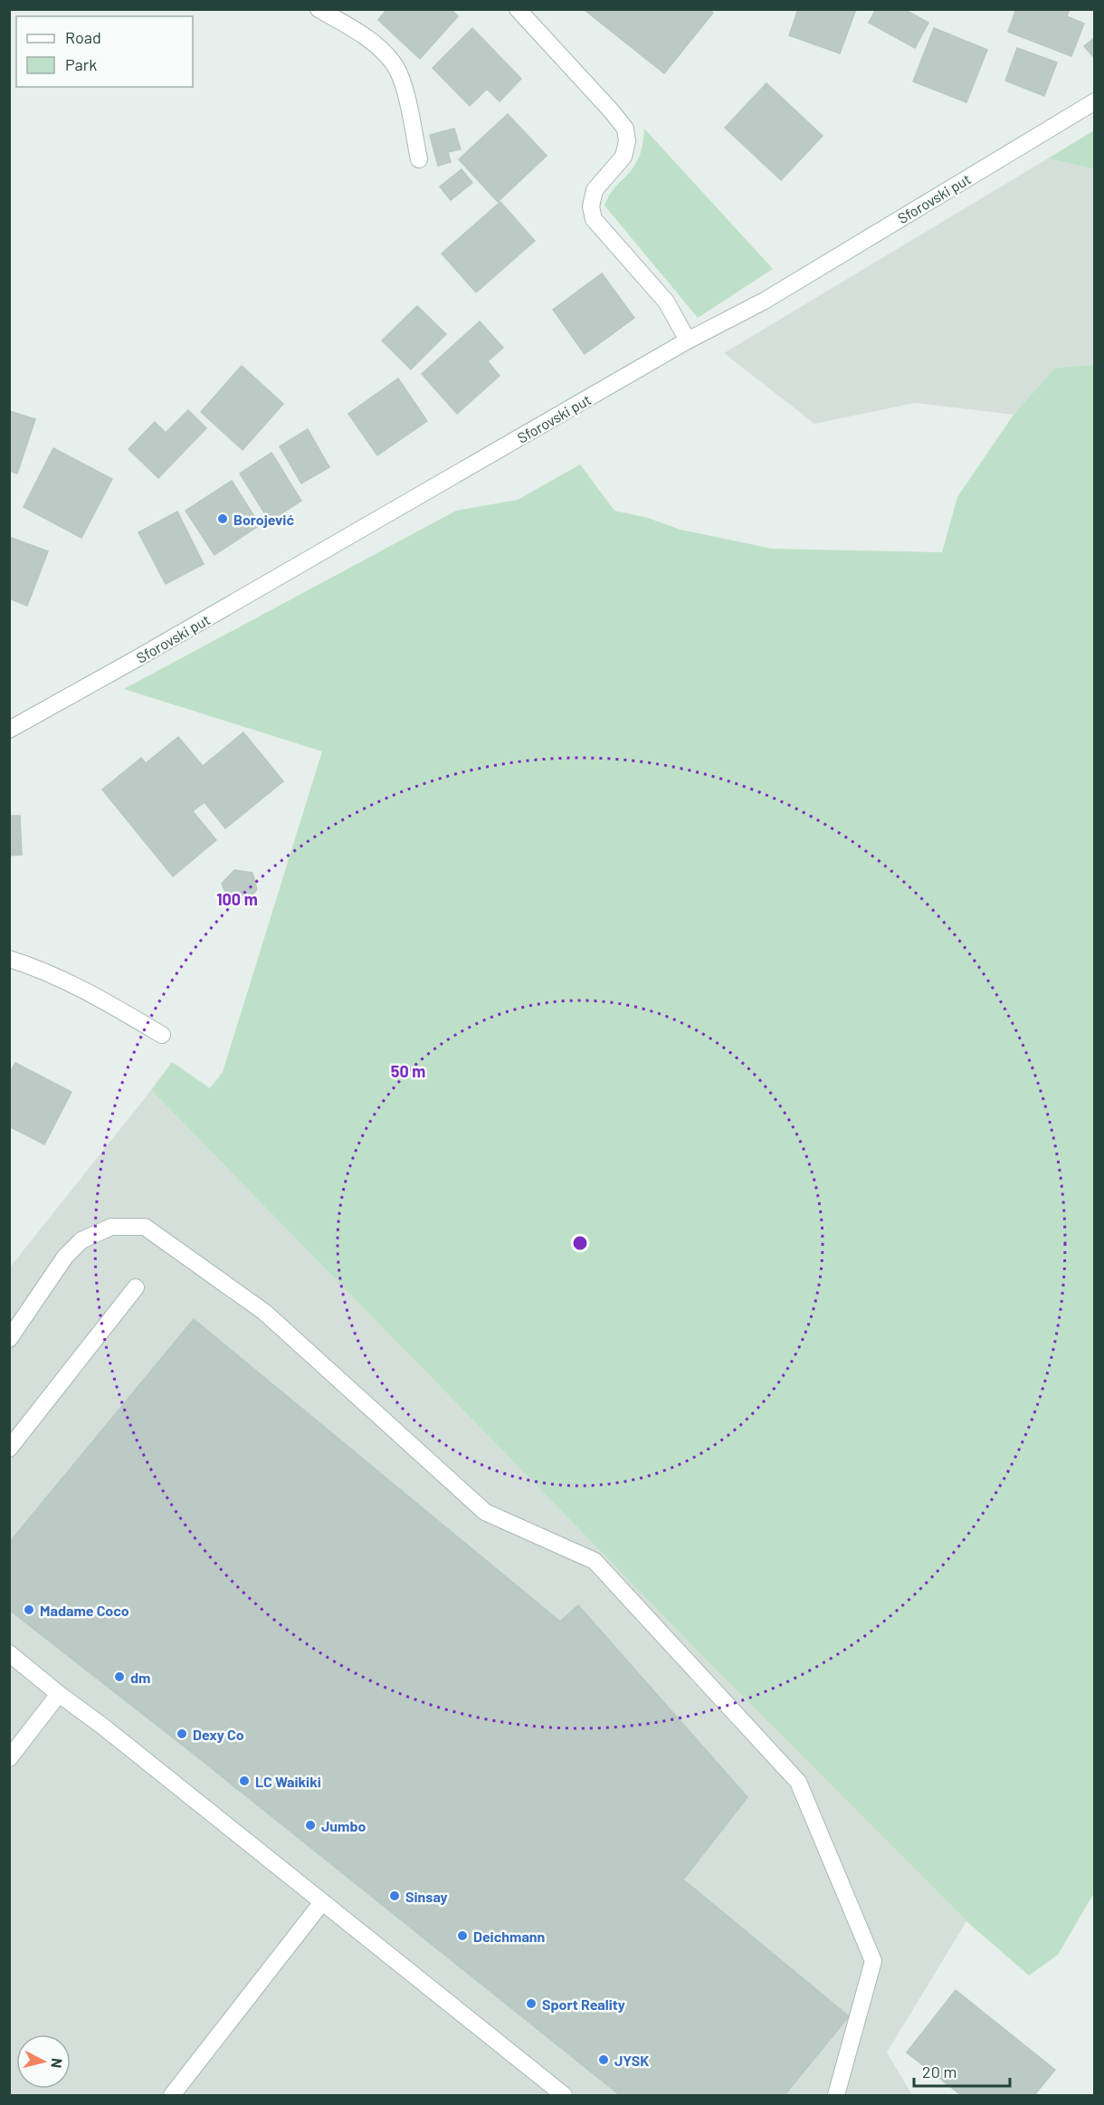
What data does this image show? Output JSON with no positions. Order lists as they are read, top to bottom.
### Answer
{
  "streets": {
    "street": ["Sforovski put"]
  },
  "places": [
    "Borojević",
    "Madame Coco",
    "dm",
    "Dexy Co",
    "LC Waikiki",
    "Jumbo",
    "Sinsay",
    "Deichmann",
    "Sport Reality",
    "JYSK"
  ],
  "legend": ["Road", "Park"],
  "scale_bar": "20 m",
  "north": "right",
  "rings": ["100 m", "50 m"]
}
